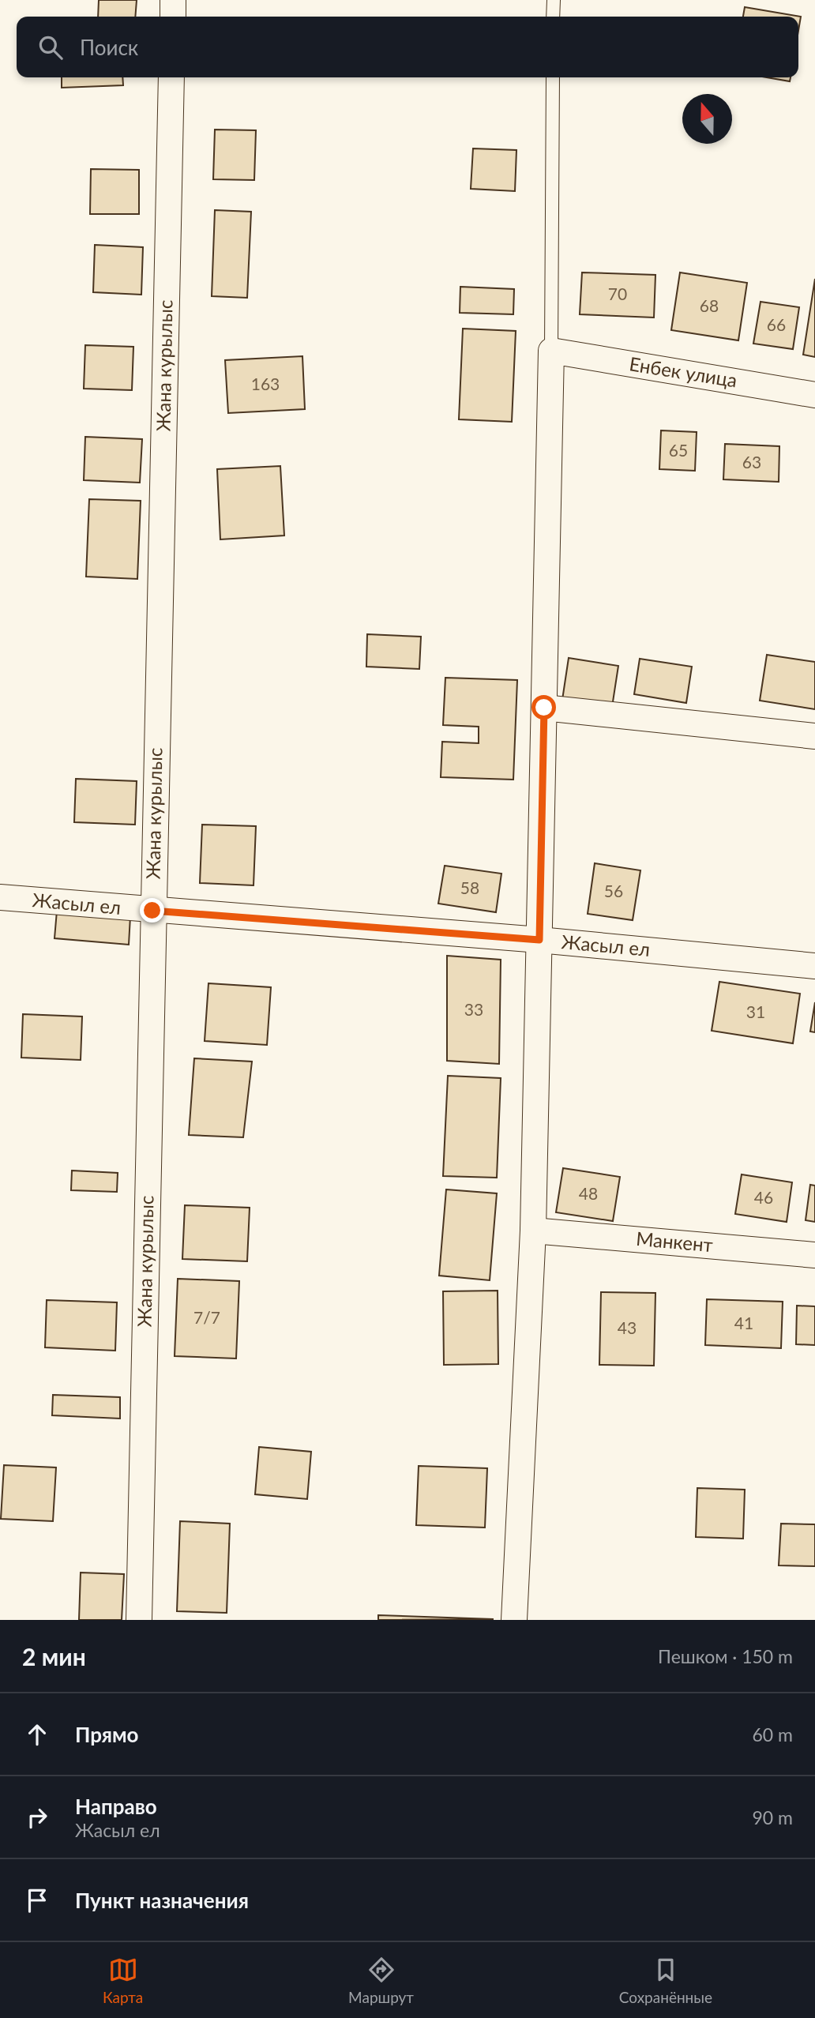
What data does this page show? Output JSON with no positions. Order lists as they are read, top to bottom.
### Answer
{
  "streets": {
    "street": [
      "Жана курылыс",
      "Енбек улица",
      "Жасыл ел",
      "Манкент"
    ]
  },
  "crossings": [
    ["Жана курылыс", "Жасыл ел"]
  ],
  "house_numbers": [
    "70",
    "68",
    "66",
    "163",
    "65",
    "63",
    "58",
    "56",
    "33",
    "31",
    "48",
    "46",
    "7/7",
    "41",
    "43"
  ],
  "north": "top",
  "page": {
    "search": "Поиск",
    "heading": ["2 мин", "Пешком · 150 m"],
    "list": [
      ["Прямо", "60 m"],
      ["Направо", "Жасыл ел", "90 m"],
      "Пункт назначения"
    ],
    "nav": ["Карта", "Маршрут", "Сохранённые"]
  }
}
